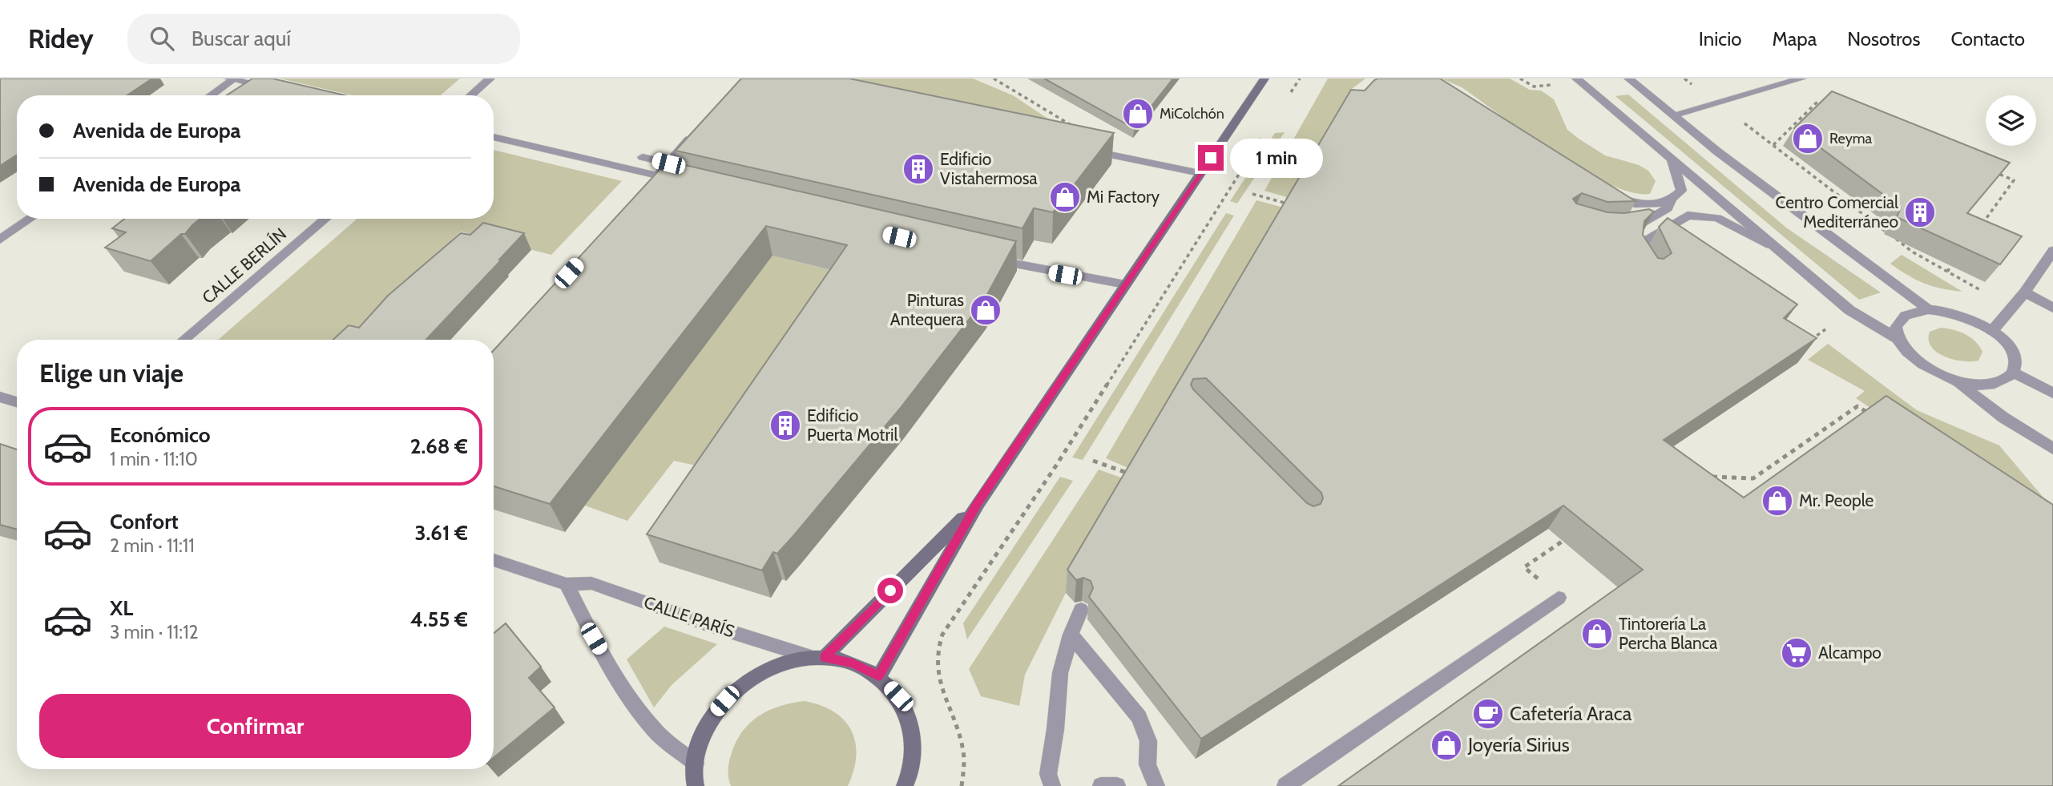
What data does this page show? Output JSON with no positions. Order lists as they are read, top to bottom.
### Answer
{
  "streets": {
    "street": ["CALLE BERLÍN", "CALLE PARÍS"]
  },
  "places": {
    "shop": [
      "MiColchón",
      "Reyma",
      "Mi Factory",
      "Pinturas Antequera",
      "Mr. People",
      "Tintorería La Percha Blanca",
      "Joyería Sirius"
    ],
    "building": ["Edificio Vistahermosa", "Centro Comercial Mediterráneo", "Edificio Puerta Motril"],
    "supermarket": ["Alcampo"],
    "cafe": ["Cafetería Araca"]
  },
  "page": {
    "header": "Ridey",
    "search": "Buscar aquí",
    "nav": [
      "Inicio",
      "Mapa",
      "Nosotros",
      "Contacto"
    ],
    "banner": ["Avenida de Europa", "Avenida de Europa"],
    "bubble": "1 min",
    "heading": "Elige un viaje",
    "list": [
      {
        "name": "Económico",
        "note": "1 min · 11:10",
        "value": "2.68 €"
      },
      {
        "name": "Confort",
        "note": "2 min · 11:11",
        "value": "3.61 €"
      },
      {
        "name": "XL",
        "note": "3 min · 11:12",
        "value": "4.55 €"
      }
    ],
    "buttons": "Confirmar"
  }
}
